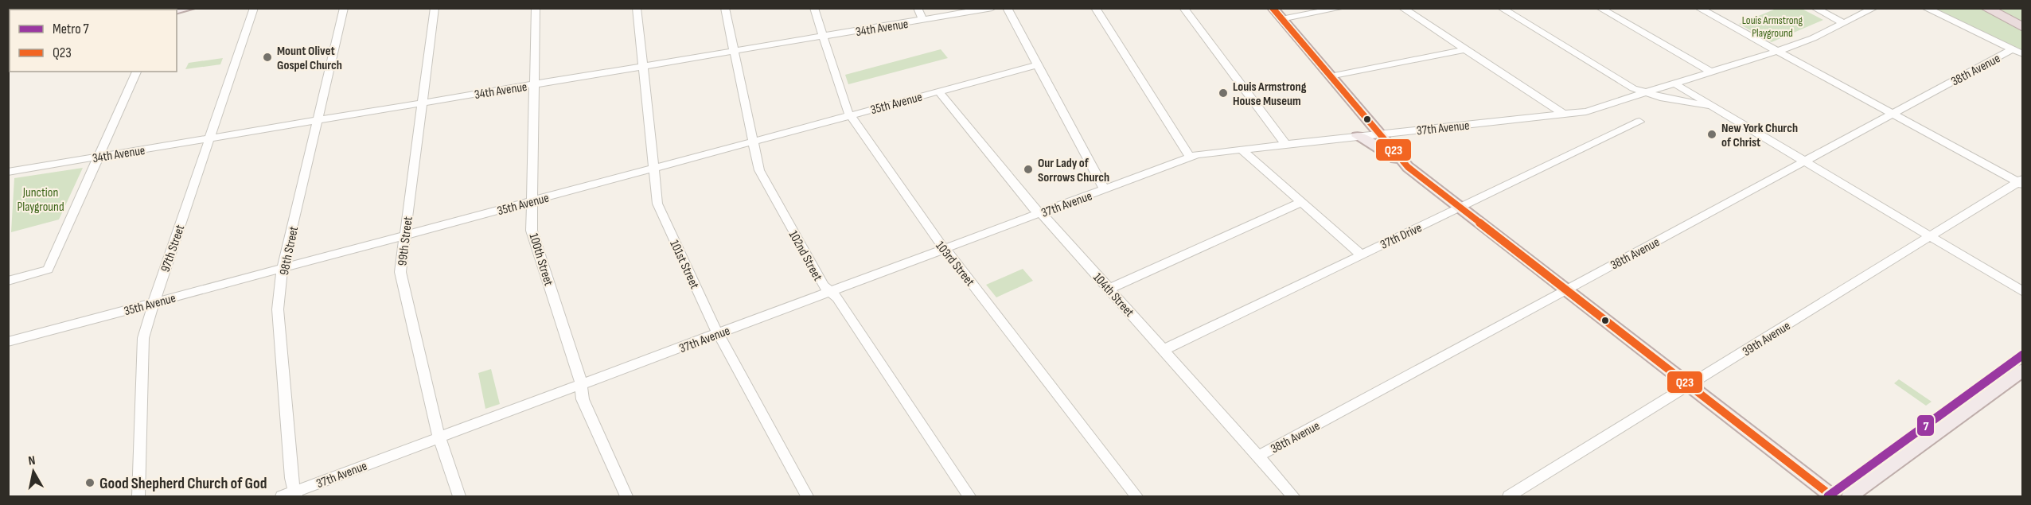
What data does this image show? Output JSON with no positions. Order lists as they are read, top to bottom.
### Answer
{
  "streets": {
    "street": [
      "34th Avenue",
      "38th Avenue",
      "35th Avenue",
      "37th Avenue",
      "37th Drive",
      "99th Street",
      "97th Street",
      "98th Street",
      "102nd Street",
      "100th Street",
      "103rd Street",
      "101st Street",
      "104th Street",
      "39th Avenue"
    ]
  },
  "crossings": [
    ["34th Avenue", "99th Street"],
    ["34th Avenue", "97th Street"],
    ["34th Avenue", "98th Street"],
    ["34th Avenue", "102nd Street"],
    ["34th Avenue", "100th Street"],
    ["34th Avenue", "103rd Street"],
    ["34th Avenue", "101st Street"],
    ["38th Avenue", "104th Street"],
    ["35th Avenue", "99th Street"],
    ["35th Avenue", "97th Street"],
    ["35th Avenue", "98th Street"],
    ["35th Avenue", "102nd Street"],
    ["35th Avenue", "100th Street"],
    ["35th Avenue", "103rd Street"],
    ["35th Avenue", "101st Street"],
    ["35th Avenue", "104th Street"],
    ["37th Avenue", "99th Street"],
    ["37th Avenue", "98th Street"],
    ["37th Avenue", "102nd Street"],
    ["37th Avenue", "100th Street"],
    ["37th Avenue", "103rd Street"],
    ["37th Avenue", "101st Street"],
    ["37th Avenue", "104th Street"],
    ["37th Drive", "104th Street"]
  ],
  "parks": ["Louis Armstrong Playground", "Junction Playground"],
  "places": [
    "Mount Olivet Gospel Church",
    "Louis Armstrong House Museum",
    "New York Church of Christ",
    "Our Lady of Sorrows Church",
    "Good Shepherd Church of God"
  ],
  "lines": ["transit line Q23", "metro line 7"],
  "legend": ["Metro 7", "Q23"],
  "north": "top"
}
